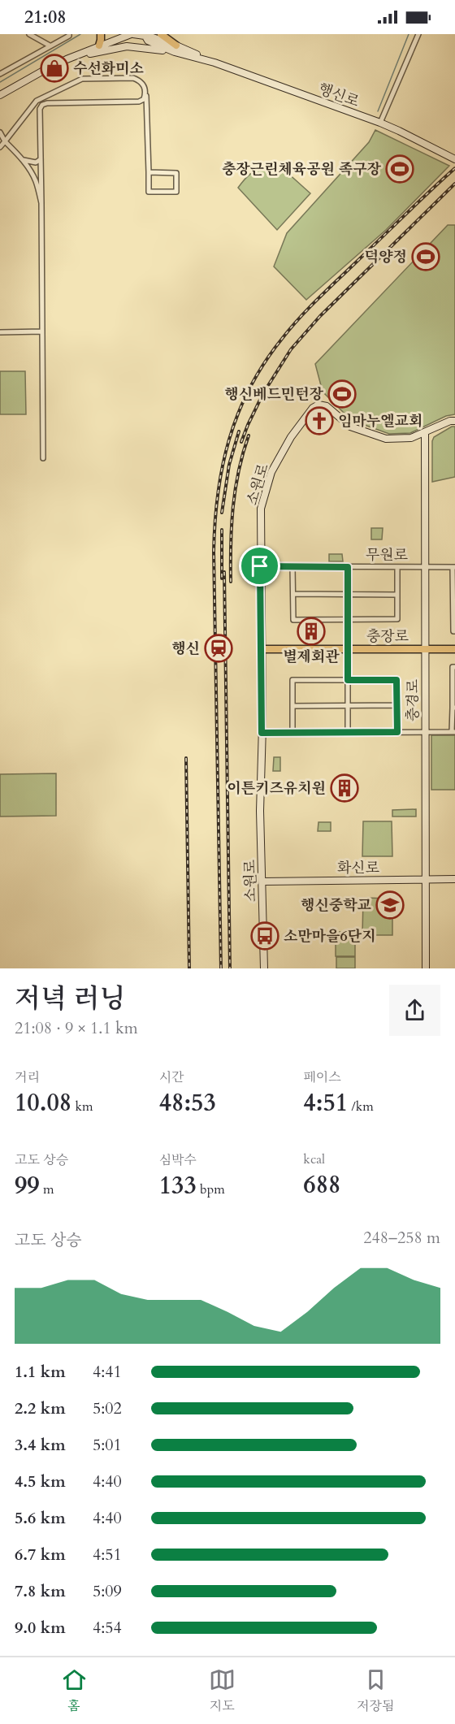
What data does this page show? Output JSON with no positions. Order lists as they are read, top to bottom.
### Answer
{
  "streets": {
    "main road": [
      "행신로",
      "소원로",
      "충장로",
      "충경로",
      "화신로"
    ],
    "street": ["무원로"]
  },
  "crossings": [
    ["소원로", "무원로"],
    ["소원로", "충장로"],
    ["소원로", "충경로"],
    ["소원로", "화신로"],
    ["무원로", "충경로"],
    ["충장로", "충경로"],
    ["충경로", "화신로"]
  ],
  "places": {
    "shop": ["수선화미소"],
    "sports": ["충장근린체육공원 족구장", "덕양정", "행신베드민턴장"],
    "church": ["임마누엘교회"],
    "building": ["별제회관", "이튼키즈유치원"],
    "station": ["행신"],
    "school or university": ["행신중학교"],
    "bus stop": ["소만마을6단지"]
  },
  "page": {
    "status": "21:08",
    "heading": ["저녁 러닝", "21:08 · 9 × 1.1 km"],
    "stats": [
      ["거리", "10.08 km"],
      ["시간", "48:53"],
      ["페이스", "4:51 /km"],
      ["고도 상승", "99 m"],
      ["심박수", "133 bpm"],
      ["kcal", "688"]
    ],
    "chart": ["고도 상승", "248–258 m"],
    "list": [
      {
        "name": "1.1 km",
        "note": "4:41"
      },
      {
        "name": "2.2 km",
        "note": "5:02"
      },
      {
        "name": "3.4 km",
        "note": "5:01"
      },
      {
        "name": "4.5 km",
        "note": "4:40"
      },
      {
        "name": "5.6 km",
        "note": "4:40"
      },
      {
        "name": "6.7 km",
        "note": "4:51"
      },
      {
        "name": "7.8 km",
        "note": "5:09"
      },
      {
        "name": "9.0 km",
        "note": "4:54"
      }
    ],
    "tabs": ["홈", "지도", "저장됨"]
  }
}
